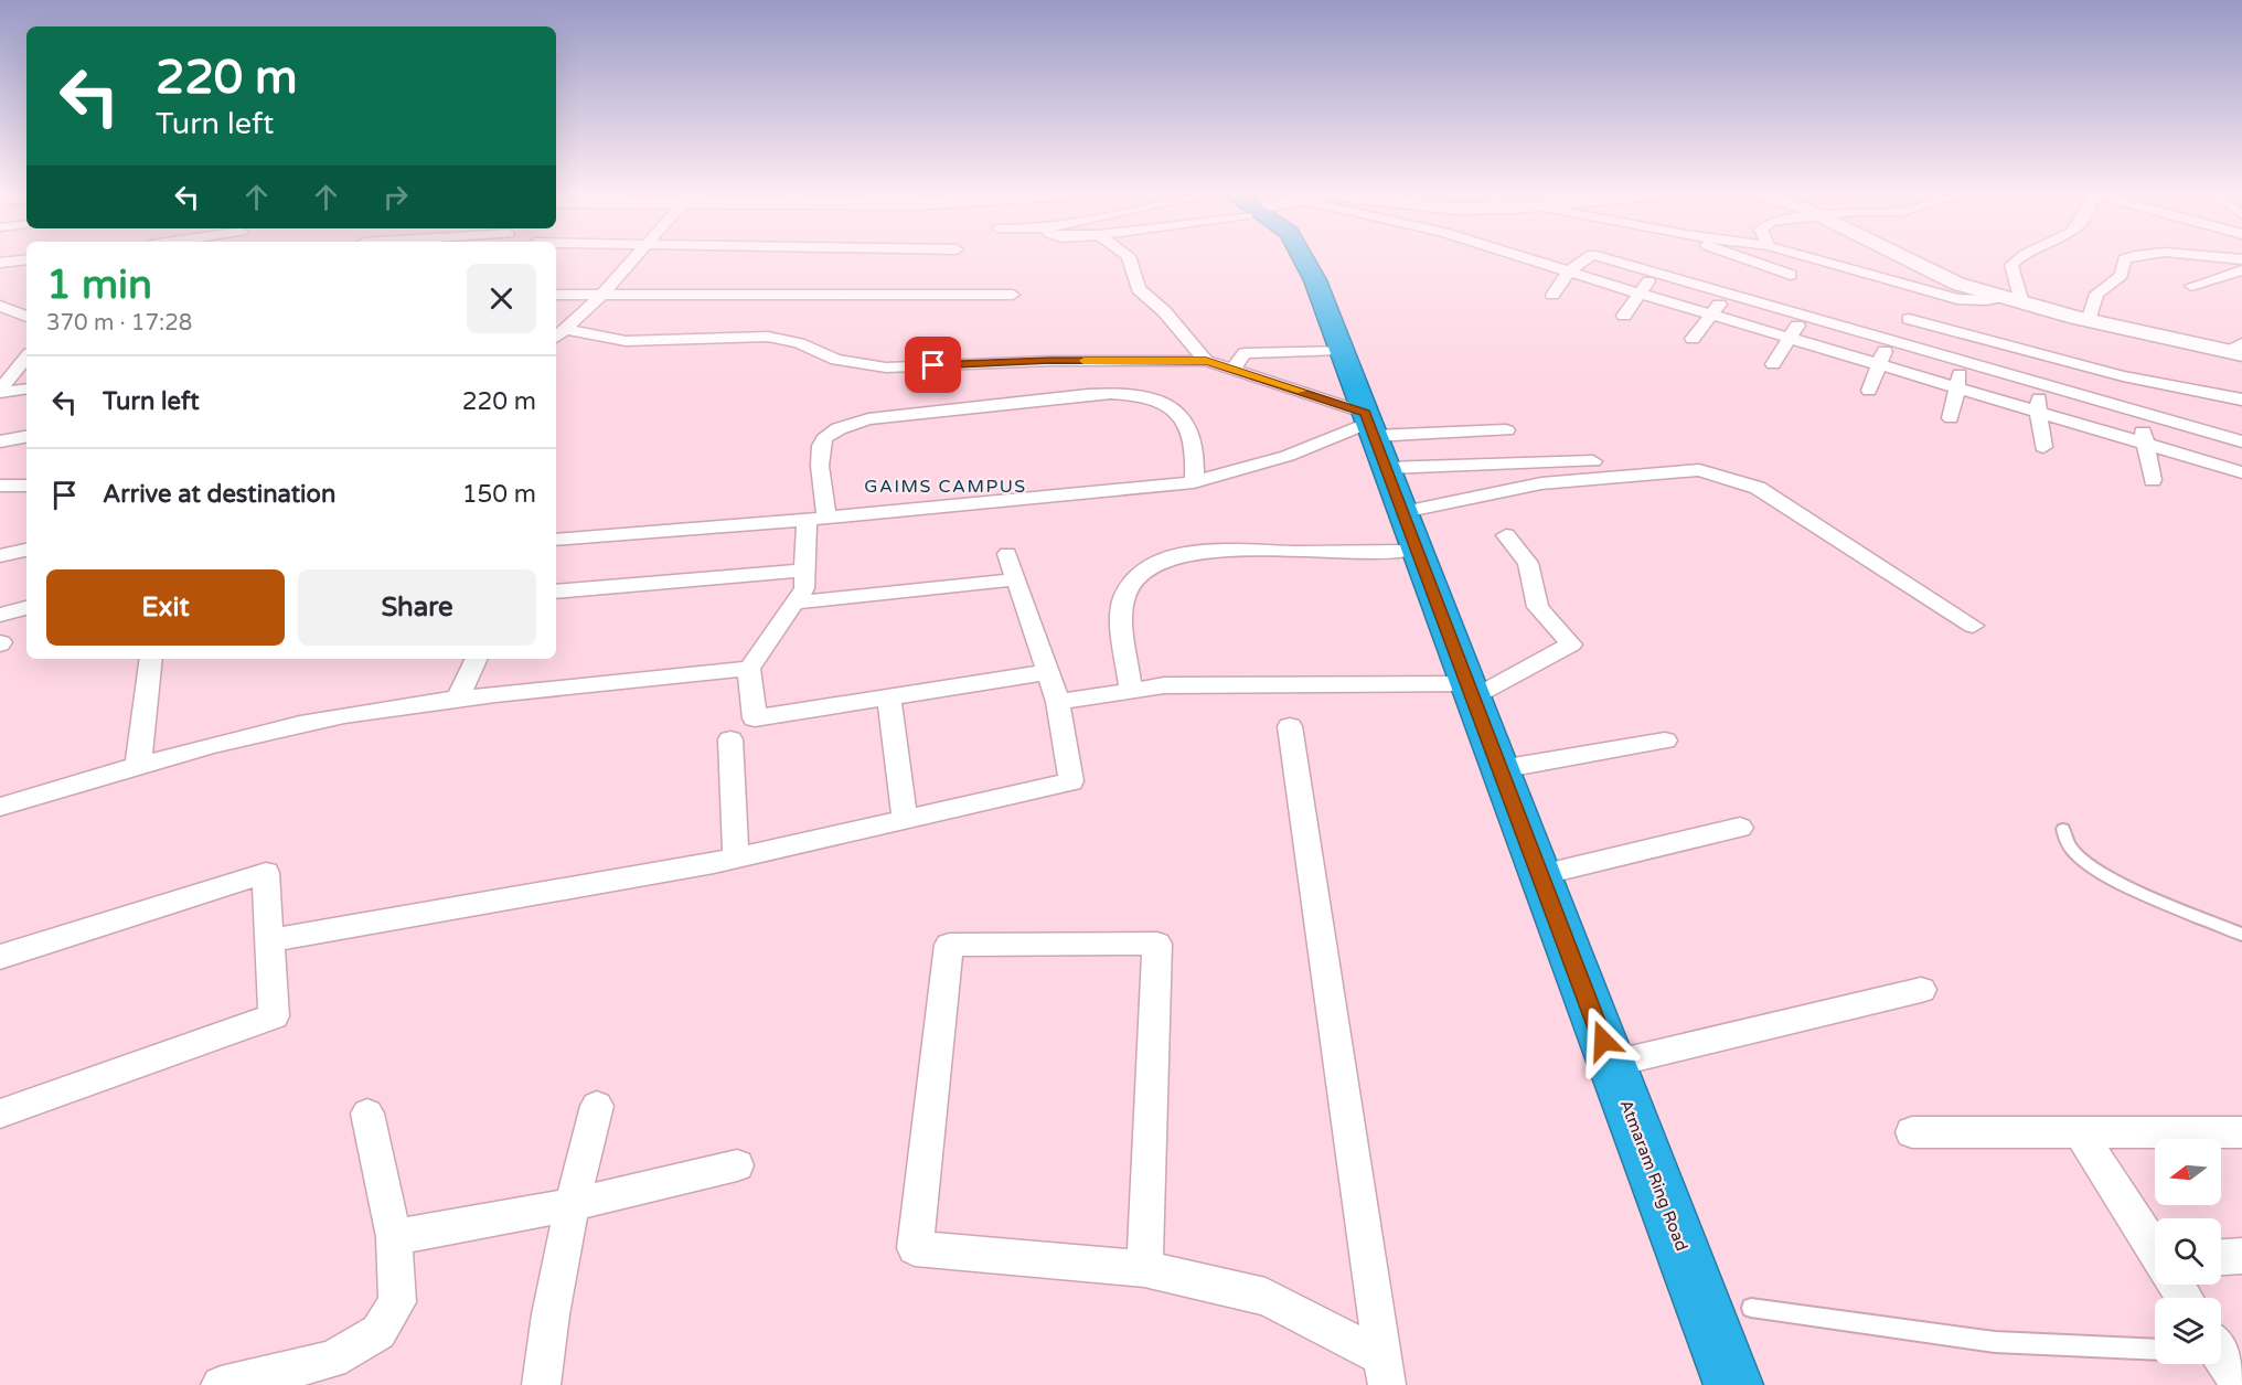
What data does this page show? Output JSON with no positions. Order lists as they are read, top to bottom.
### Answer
{
  "streets": {
    "highway": ["Atmaram Ring Road"]
  },
  "districts": ["GAIMS CAMPUS"],
  "north": "left",
  "page": {
    "turn": ["220 m", "Turn left"],
    "heading": ["1 min", "370 m · 17:28"],
    "list": [
      {
        "name": "Turn left",
        "value": "220 m"
      },
      {
        "name": "Arrive at destination",
        "value": "150 m"
      }
    ],
    "buttons": ["Exit", "Share"]
  }
}
